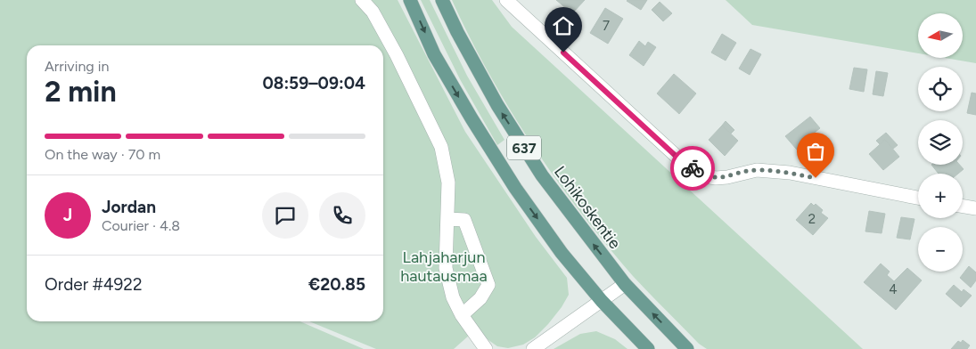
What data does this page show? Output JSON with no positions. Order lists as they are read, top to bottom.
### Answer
{
  "streets": {
    "main road": ["637", "Lohikoskentie"]
  },
  "parks": ["Lahjaharjun hautausmaa"],
  "house_numbers": ["7", "2", "4"],
  "north": "left",
  "page": {
    "map_buttons": ["+", "−"],
    "heading": ["2 min", "Arriving in", "08:59–09:04"],
    "panel": [
      "Jordan",
      "Courier · 4.8",
      "Order #4922",
      "€20.85"
    ],
    "bar": "On the way · 70 m",
    "round": "J"
  }
}
